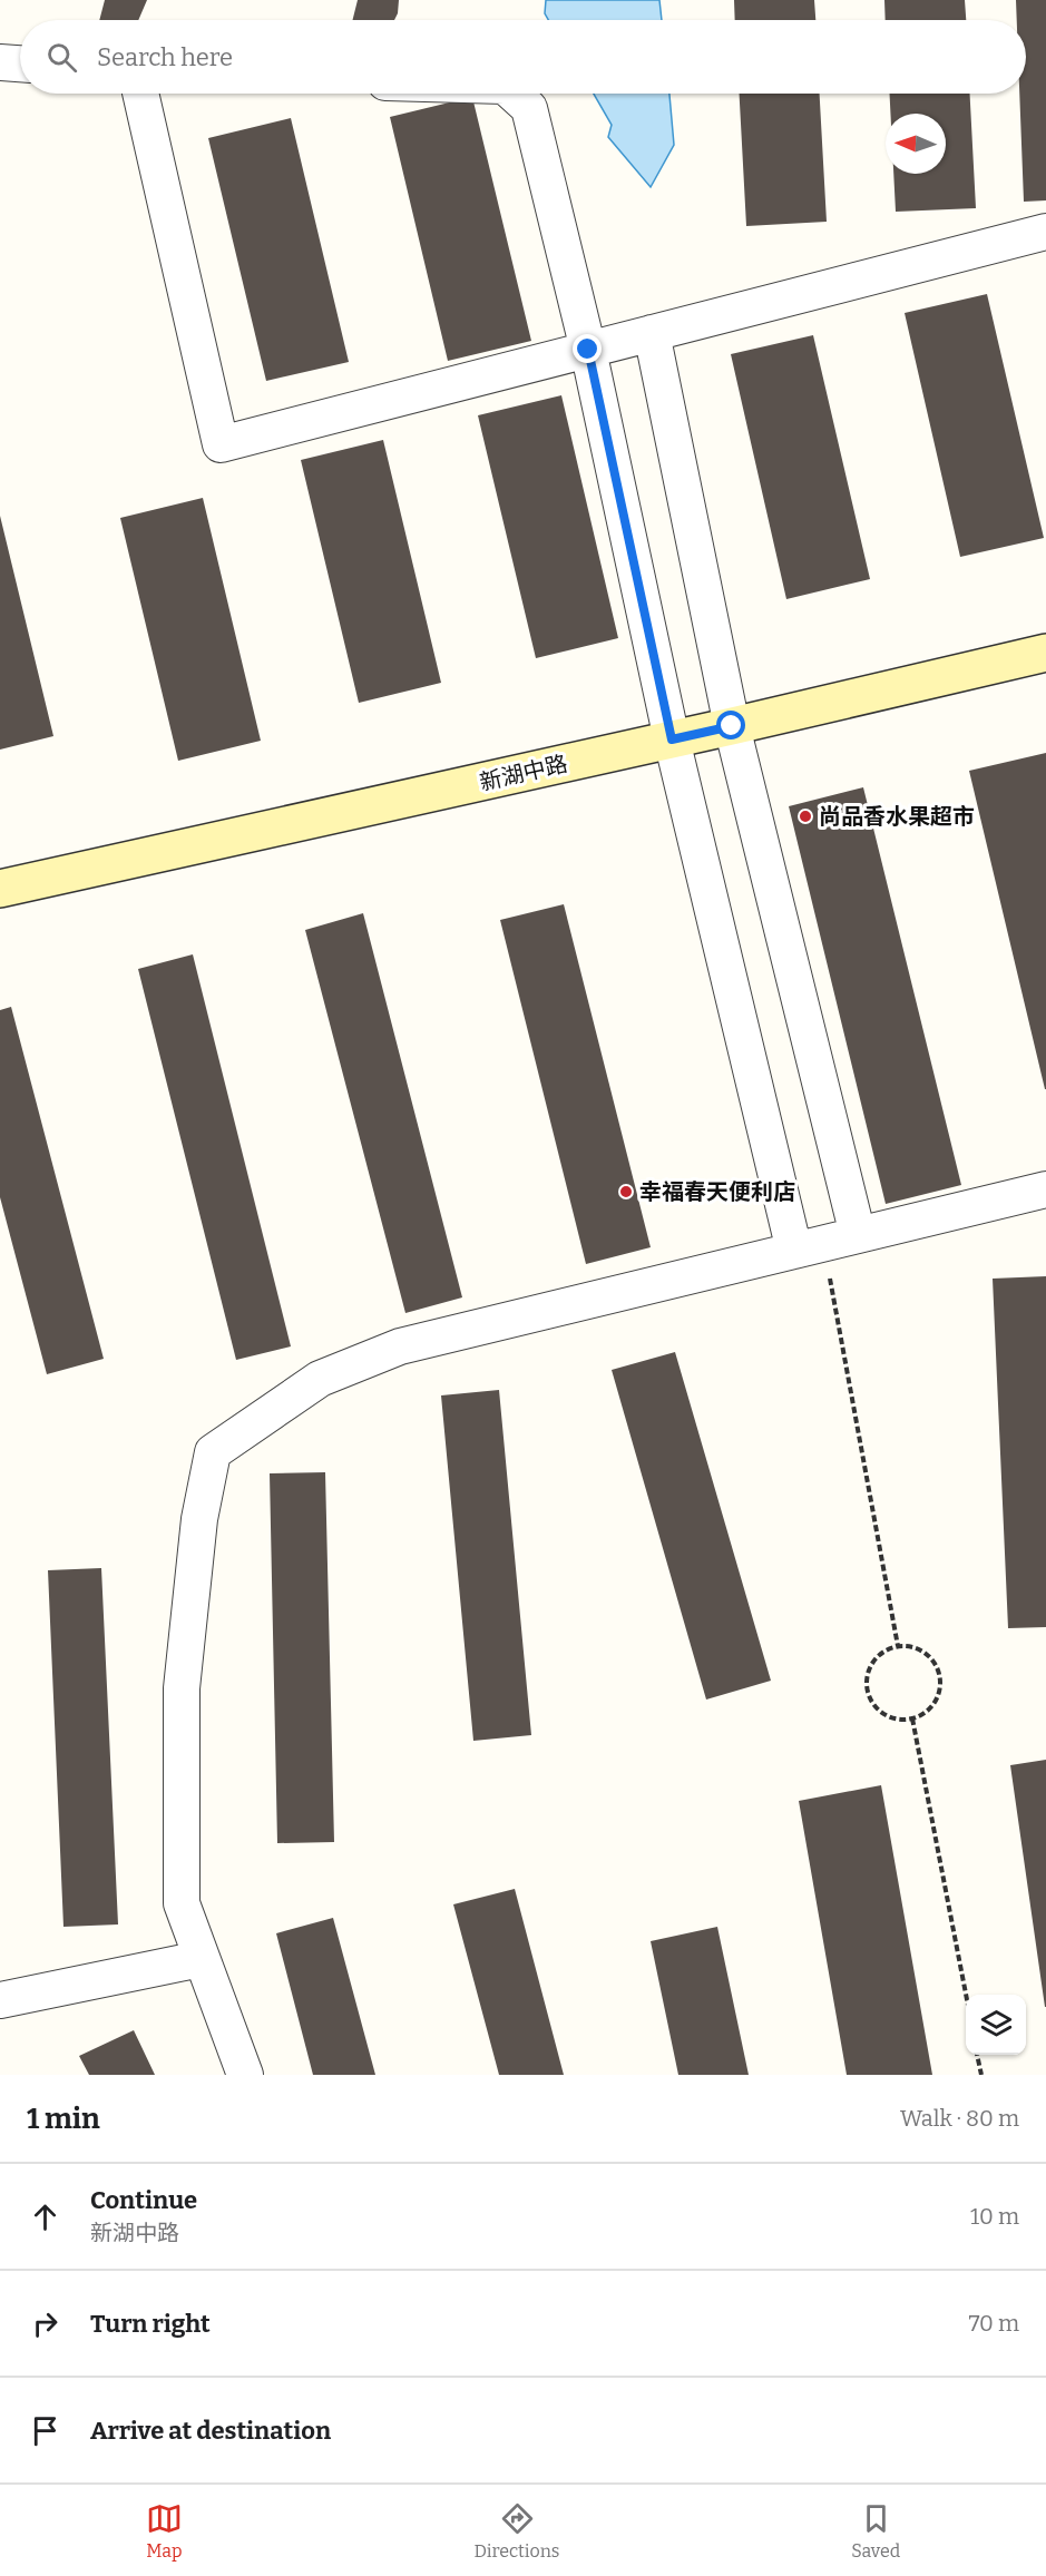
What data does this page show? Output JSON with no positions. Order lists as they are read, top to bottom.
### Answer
{
  "streets": {
    "street": ["新湖中路"]
  },
  "places": ["尚品香水果超市", "幸福春天便利店"],
  "north": "left",
  "page": {
    "search": "Search here",
    "heading": ["1 min", "Walk · 80 m"],
    "list": [
      ["Continue", "新湖中路", "10 m"],
      ["Turn right", "70 m"],
      "Arrive at destination"
    ],
    "nav": ["Map", "Directions", "Saved"]
  }
}
